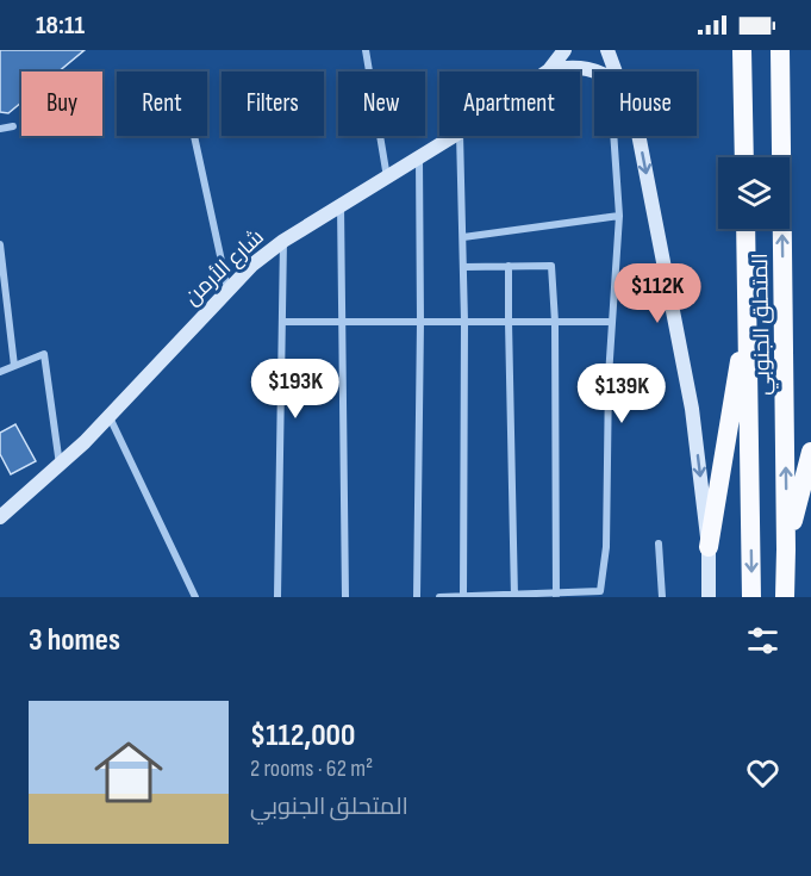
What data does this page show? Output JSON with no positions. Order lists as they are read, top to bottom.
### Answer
{
  "streets": {
    "highway": ["المتحلق الجنوبي"],
    "main road": ["شارع الأرمن"]
  },
  "page": {
    "status": "18:11",
    "chip": [
      "Buy",
      "Rent",
      "Filters",
      "New",
      "Apartment",
      "House"
    ],
    "price": ["$112K", "$193K", "$139K"],
    "heading": "3 homes",
    "list": [
      {
        "name": "$112,000",
        "note": "2 rooms · 62 m² · المتحلق الجنوبي"
      }
    ]
  }
}
